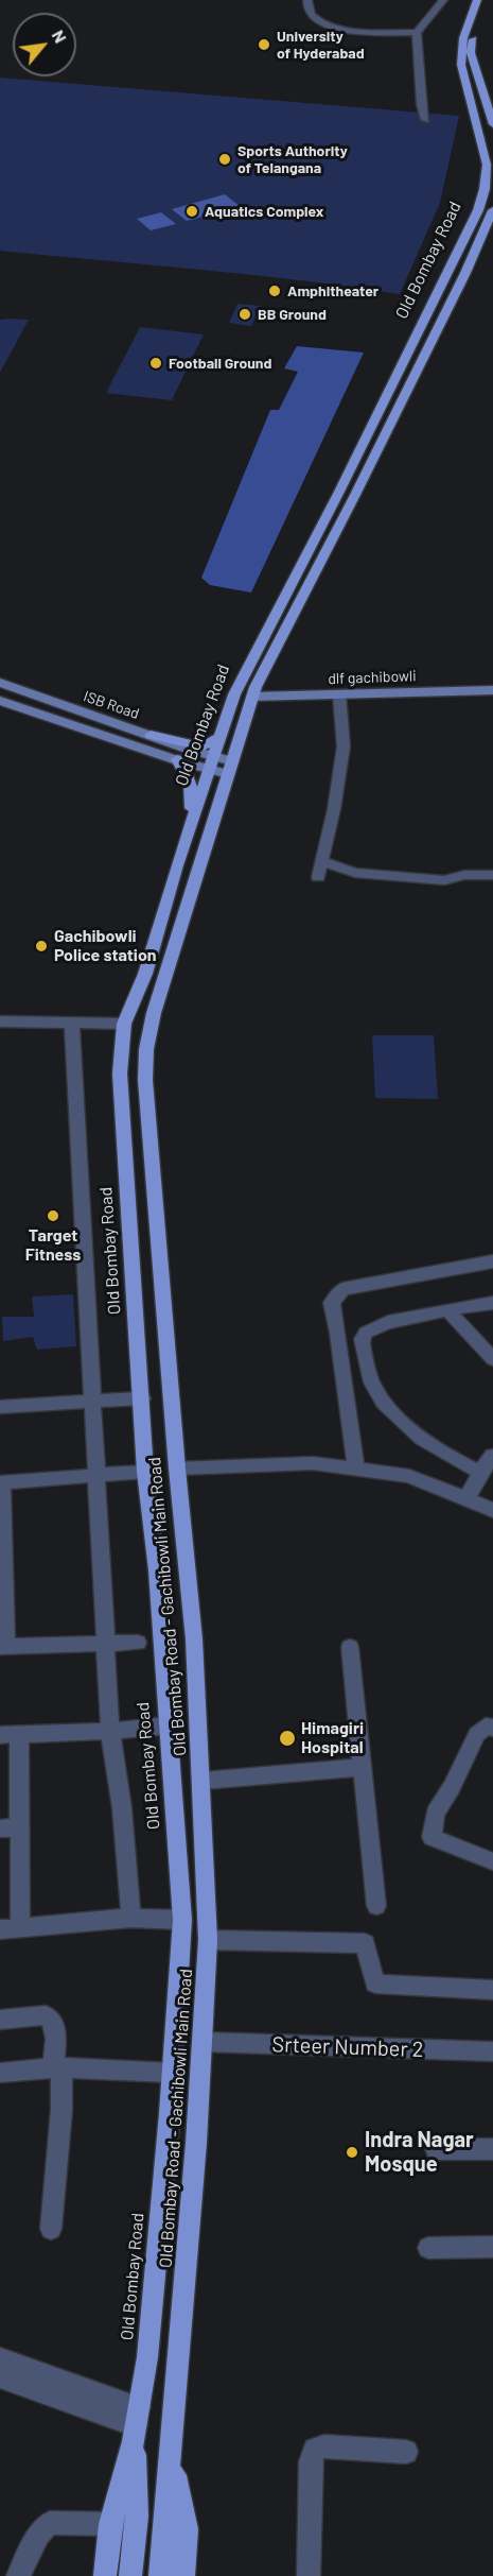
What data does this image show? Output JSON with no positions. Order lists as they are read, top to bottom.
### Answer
{
  "streets": {
    "main road": [
      "Old Bombay Road",
      "dlf gachibowli",
      "ISB Road",
      "Old Bombay Road - Gachibowli Main Road"
    ],
    "street": ["Srteer Number 2"]
  },
  "crossings": [
    ["Old Bombay Road", "ISB Road"],
    ["Old Bombay Road - Gachibowli Main Road", "Srteer Number 2"]
  ],
  "places": [
    "University of Hyderabad",
    "Sports Authority of Telangana",
    "Aquatics Complex",
    "Amphitheater",
    "BB Ground",
    "Football Ground",
    "Gachibowli Police station",
    "Target Fitness",
    "Himagiri Hospital",
    "Indra Nagar Mosque"
  ],
  "north": "top right"
}
